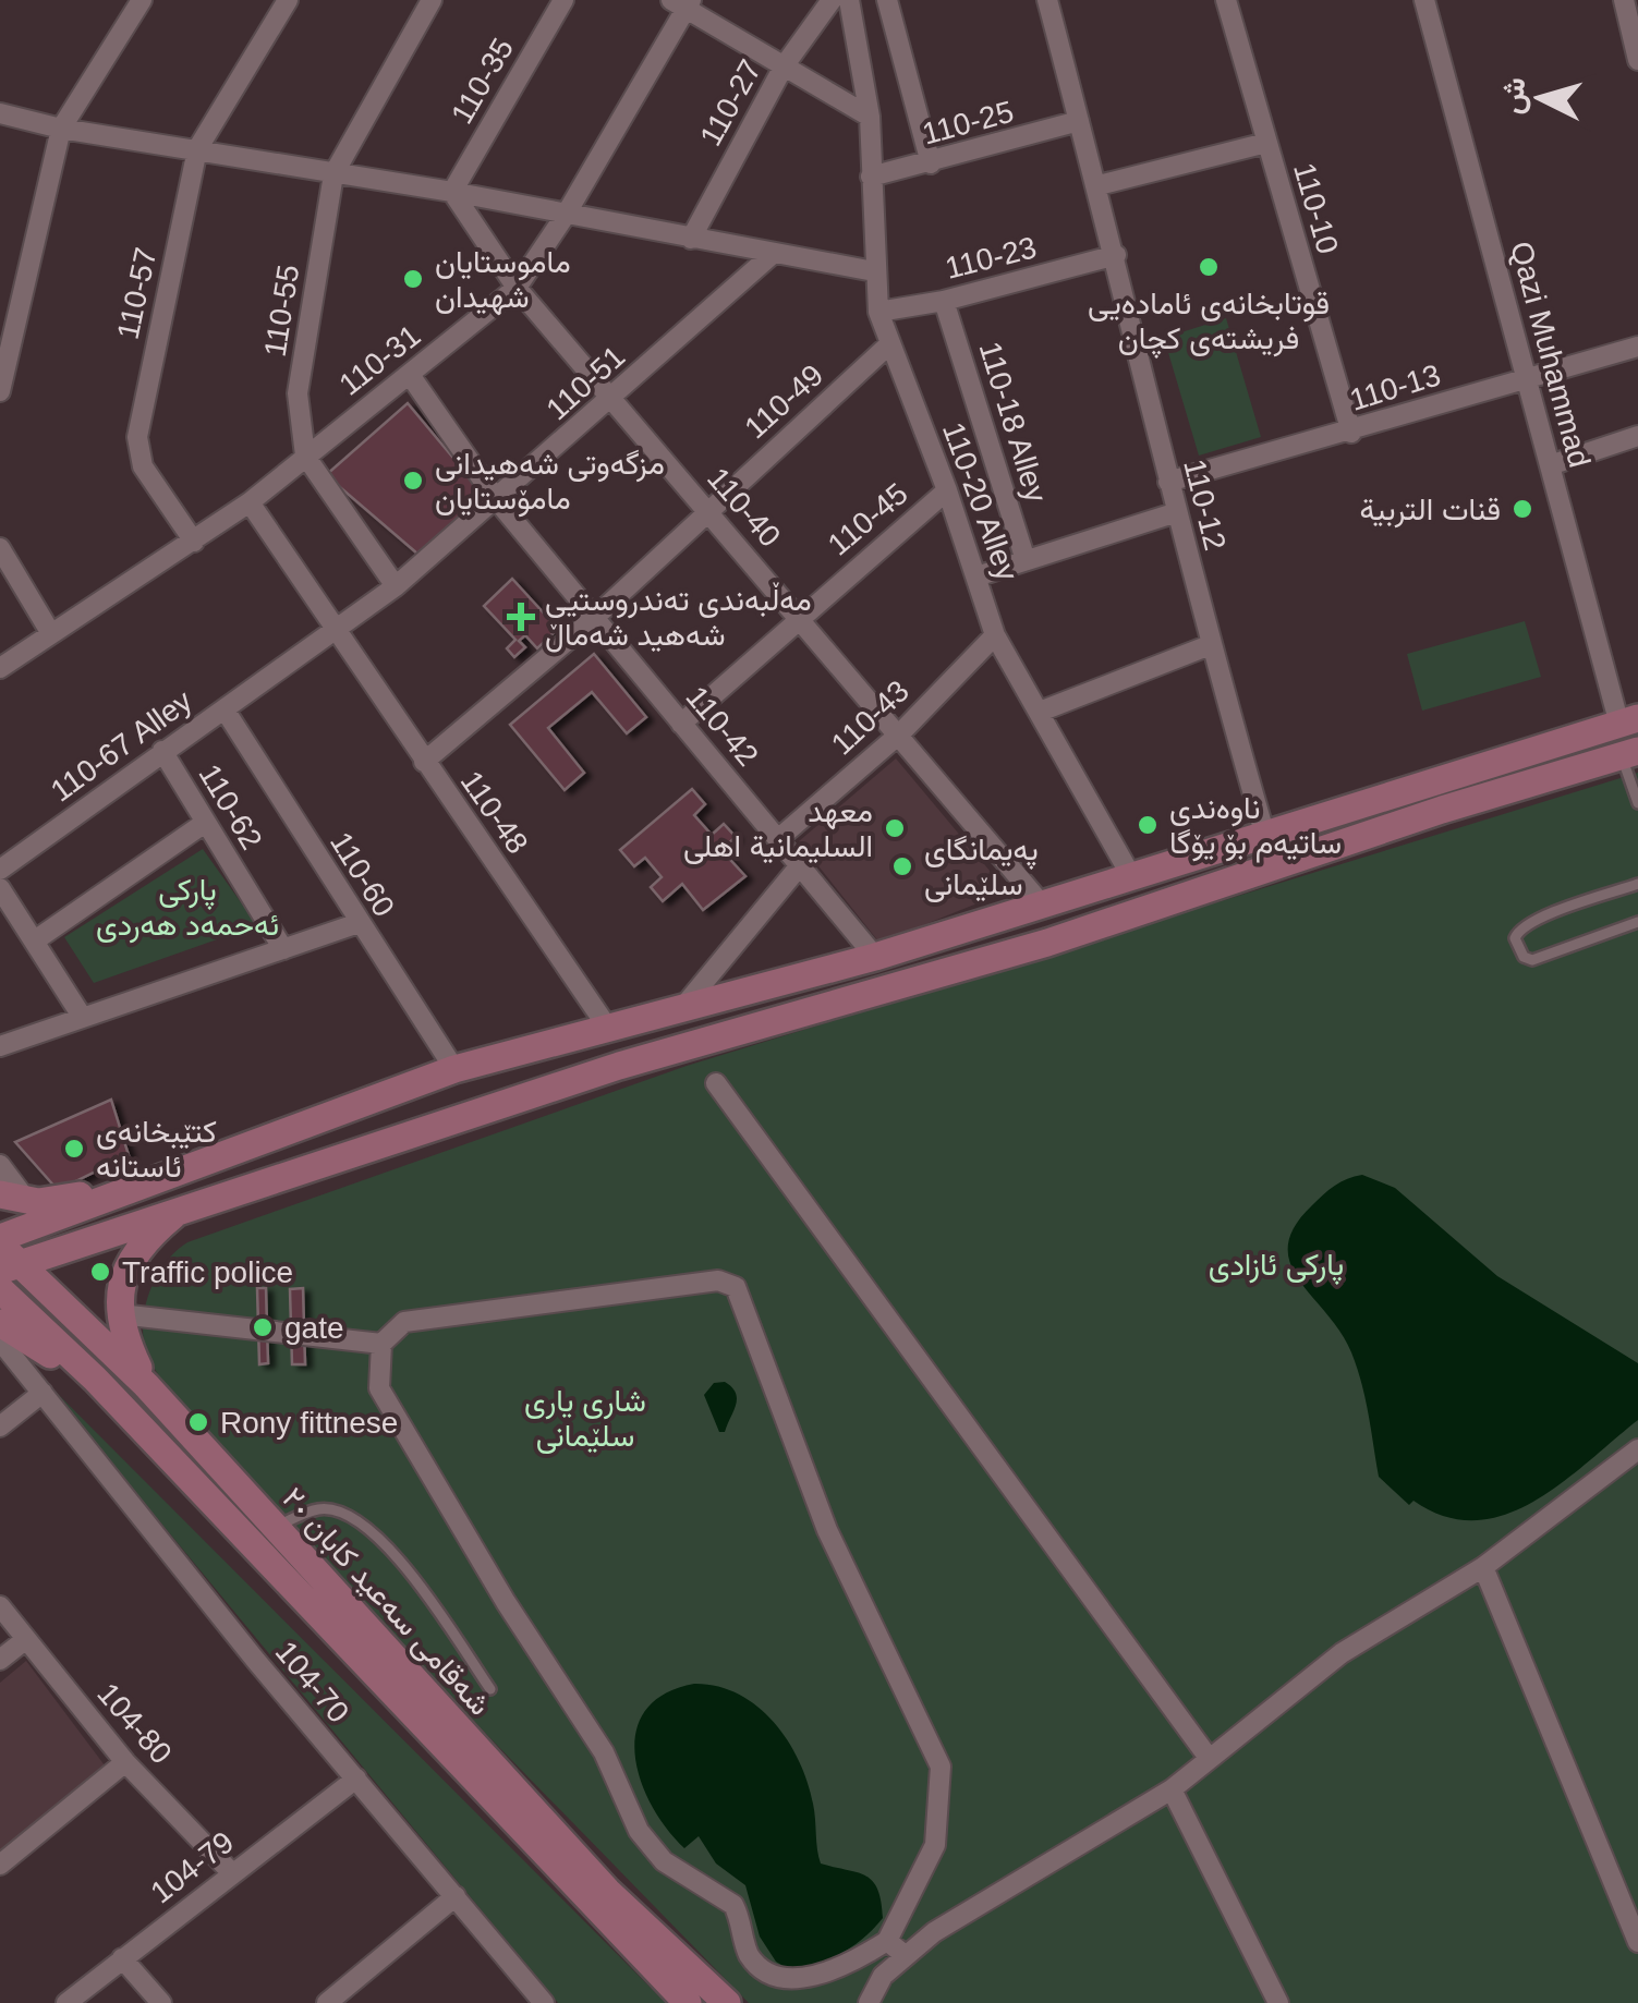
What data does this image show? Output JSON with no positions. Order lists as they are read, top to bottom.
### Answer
{
  "streets": {
    "main road": ["شەقامی سەعید کابان ٢٠"],
    "street": [
      "110-35",
      "110-27",
      "110-25",
      "110-10",
      "110-23",
      "110-57",
      "110-55",
      "Qazi Muhammad",
      "110-31",
      "110-51",
      "110-13",
      "110-49",
      "110-18 Alley",
      "110-20 Alley",
      "110-12",
      "110-40",
      "110-45",
      "110-43",
      "110-42",
      "110-67 Alley",
      "110-62",
      "110-48",
      "110-60",
      "104-70",
      "104-80",
      "104-79"
    ]
  },
  "crossings": [
    ["110-35", "110-40"],
    ["110-25", "110-20 Alley"],
    ["110-25", "110-12"],
    ["110-10", "110-13"],
    ["110-23", "110-18 Alley"],
    ["110-23", "110-20 Alley"],
    ["110-23", "110-12"],
    ["110-57", "110-31"],
    ["110-55", "110-31"],
    ["Qazi Muhammad", "110-13"],
    ["110-31", "110-40"],
    ["110-31", "110-42"],
    ["110-31", "110-48"],
    ["110-51", "110-40"],
    ["110-51", "110-42"],
    ["110-51", "110-67 Alley"],
    ["110-51", "110-48"],
    ["110-51", "110-60"],
    ["110-13", "110-12"],
    ["110-49", "110-20 Alley"],
    ["110-49", "110-40"],
    ["110-49", "110-42"],
    ["110-49", "110-48"],
    ["110-20 Alley", "110-45"],
    ["110-20 Alley", "110-43"],
    ["110-40", "110-45"],
    ["110-40", "110-43"],
    ["110-45", "110-42"],
    ["110-43", "110-42"],
    ["110-67 Alley", "110-62"],
    ["110-67 Alley", "110-60"],
    ["104-70", "104-79"],
    ["104-80", "104-79"]
  ],
  "parks": ["پارکی ئەحمەد هەردی", "پارکی ئازادی", "شاری یاری سلێمانی"],
  "places": {
    "other": [
      "قوتابخانەی ئامادەیی فریشتەی کچان",
      "ماموستايان شهيدان",
      "مزگەوتی شەهیدانی مامۆستایان",
      "قنات التربیة",
      "ناوەندی ساتیەم بۆ یۆگا",
      "معهد السلیمانیة اهلى",
      "پەیمانگای سلێمانی",
      "کتێبخانەی ئاستانە",
      "Traffic police",
      "gate",
      "Rony fittnese"
    ],
    "health": ["مەڵبەندی تەندروستیی شەهید شەماڵ"]
  },
  "north": "left"
}
